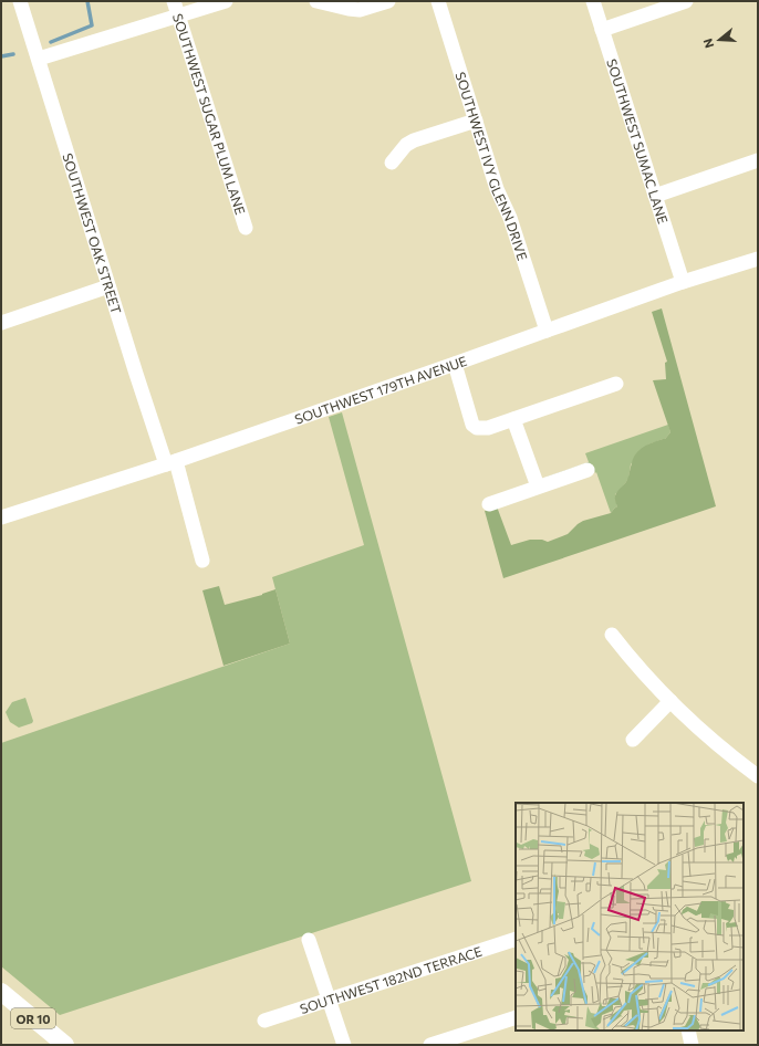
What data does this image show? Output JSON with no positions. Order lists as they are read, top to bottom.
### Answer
{
  "streets": {
    "main road": ["OR 10"],
    "street": [
      "SOUTHWEST SUGAR PLUM LANE",
      "SOUTHWEST SUMAC LANE",
      "SOUTHWEST IVY GLENN DRIVE",
      "SOUTHWEST OAK STREET",
      "SOUTHWEST 179TH AVENUE",
      "SOUTHWEST 182ND TERRACE"
    ]
  },
  "crossings": [
    ["SOUTHWEST SUMAC LANE", "SOUTHWEST 179TH AVENUE"],
    ["SOUTHWEST IVY GLENN DRIVE", "SOUTHWEST 179TH AVENUE"],
    ["SOUTHWEST OAK STREET", "SOUTHWEST 179TH AVENUE"]
  ],
  "north": "left"
}
